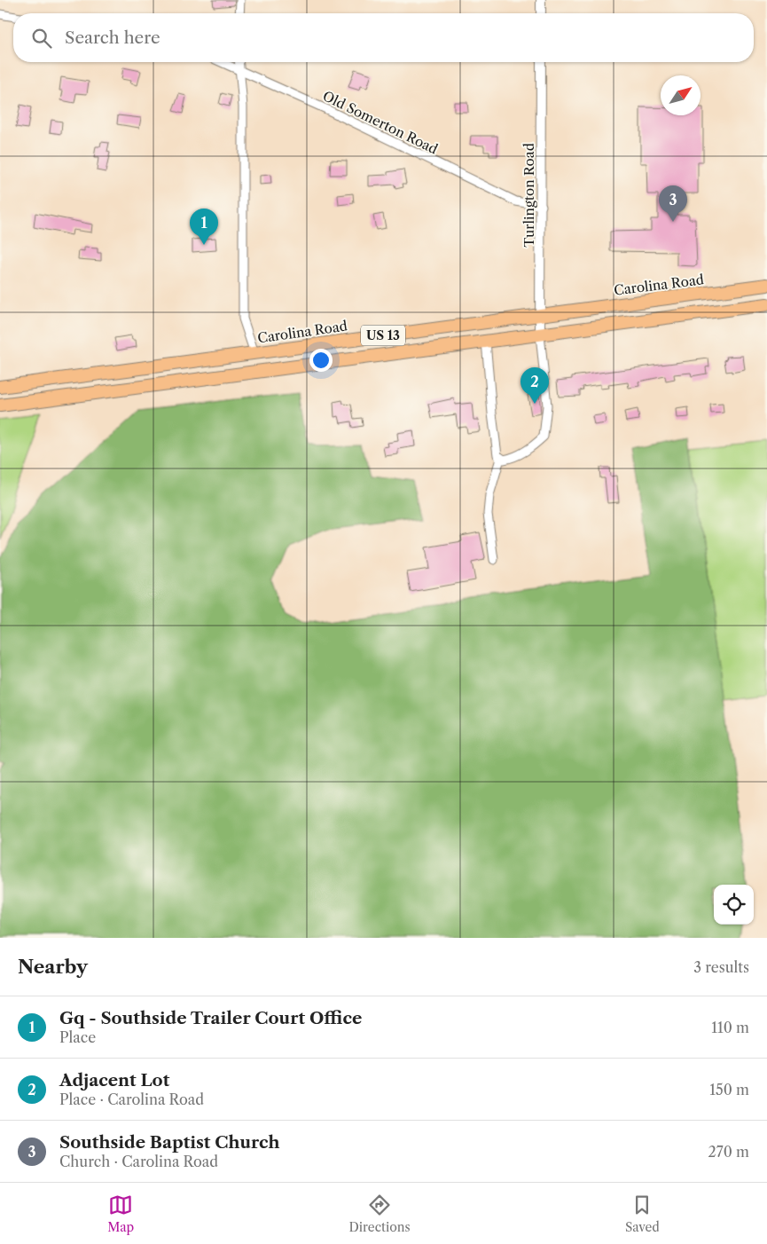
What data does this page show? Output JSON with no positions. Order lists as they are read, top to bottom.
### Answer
{
  "streets": {
    "highway": ["Carolina Road", "US 13"],
    "street": ["Old Somerton Road", "Turlington Road"]
  },
  "crossings": [
    ["Old Somerton Road", "Turlington Road"],
    ["Turlington Road", "Carolina Road"],
    ["Turlington Road", "US 13"]
  ],
  "north": "top right",
  "page": {
    "search": "Search here",
    "pins": ["3", "1", "2"],
    "heading": ["Nearby", "3 results"],
    "list": [
      {
        "mark": "1",
        "name": "Gq - Southside Trailer Court Office",
        "note": "Place",
        "value": "110 m"
      },
      {
        "mark": "2",
        "name": "Adjacent Lot",
        "note": "Place · Carolina Road",
        "value": "150 m"
      },
      {
        "mark": "3",
        "name": "Southside Baptist Church",
        "note": "Church · Carolina Road",
        "value": "270 m"
      }
    ],
    "nav": ["Map", "Directions", "Saved"]
  }
}
